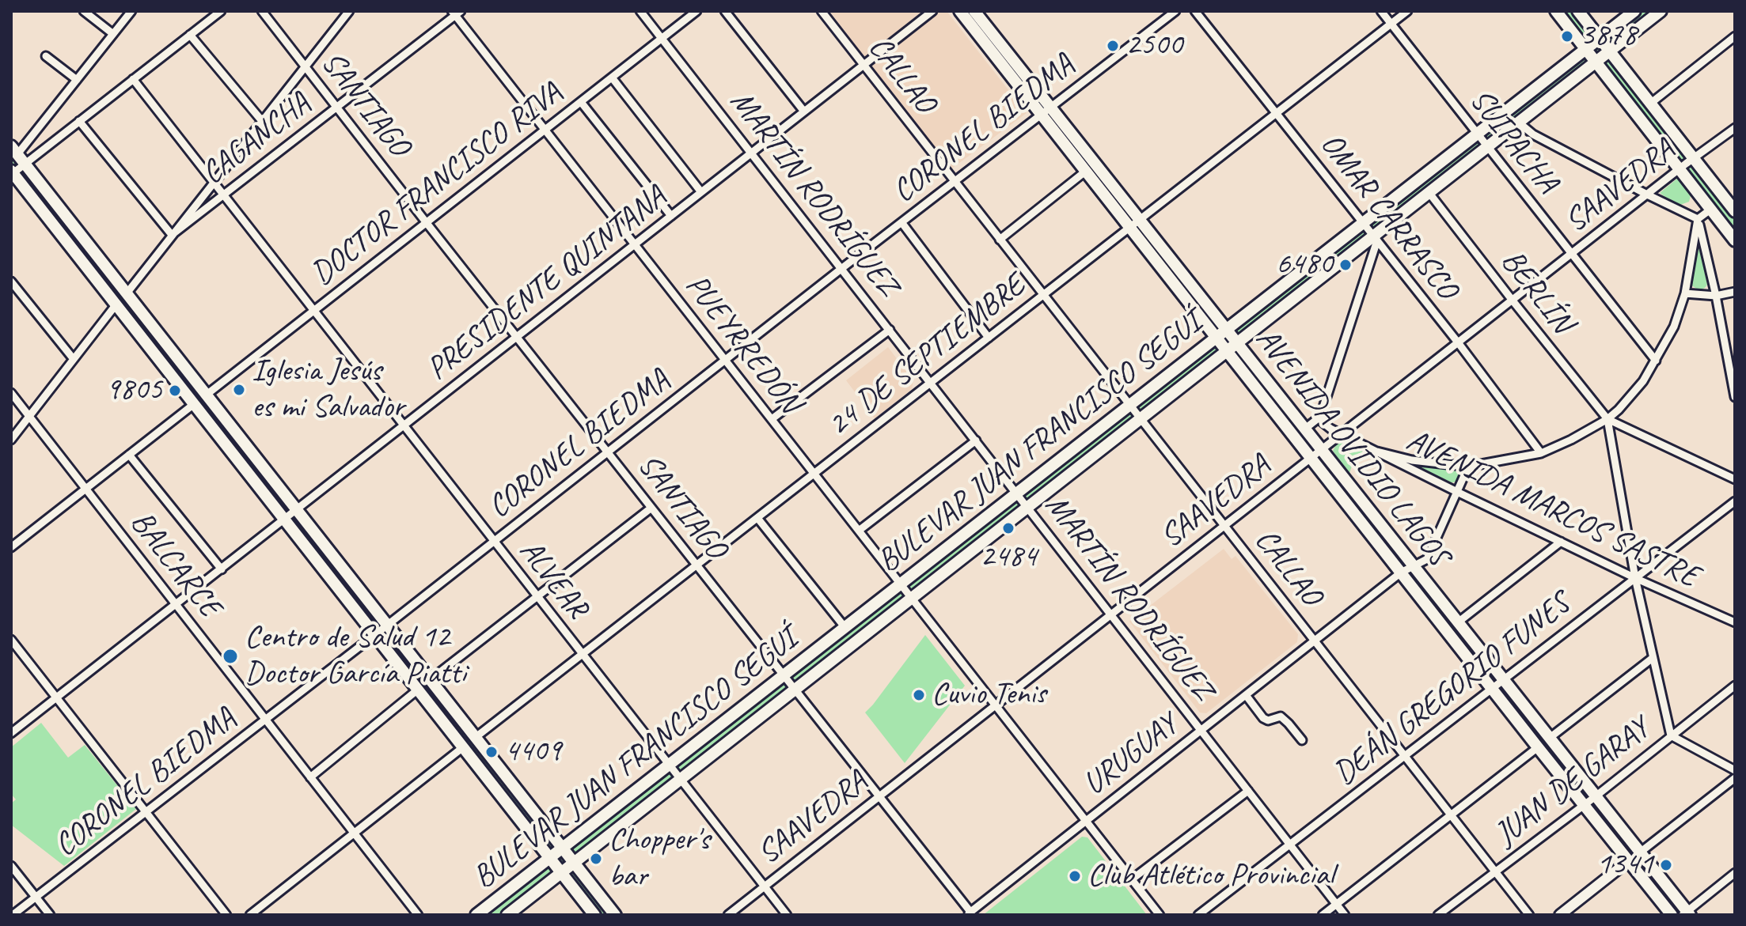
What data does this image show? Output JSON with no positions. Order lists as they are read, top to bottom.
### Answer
{
  "streets": {
    "main road": ["BULEVAR JUAN FRANCISCO SEGUÍ", "AVENIDA OVIDIO LAGOS"],
    "street": [
      "CALLAO",
      "SANTIAGO",
      "CORONEL BIEDMA",
      "CAGANCHA",
      "SUIPACHA",
      "DOCTOR FRANCISCO RIVA",
      "SAAVEDRA",
      "MARTÍN RODRÍGUEZ",
      "OMAR CARRASCO",
      "PRESIDENTE QUINTANA",
      "BERLÍN",
      "PUEYRREDÓN",
      "24 DE SEPTIEMBRE",
      "AVENIDA MARCOS SASTRE",
      "BALCARCE",
      "ALVEAR",
      "DEÁN GREGORIO FUNES",
      "URUGUAY",
      "JUAN DE GARAY"
    ]
  },
  "crossings": [
    ["CALLAO", "CORONEL BIEDMA"],
    ["CALLAO", "SAAVEDRA"],
    ["CALLAO", "PRESIDENTE QUINTANA"],
    ["CALLAO", "24 DE SEPTIEMBRE"],
    ["CALLAO", "BULEVAR JUAN FRANCISCO SEGUÍ"],
    ["CALLAO", "DEÁN GREGORIO FUNES"],
    ["CALLAO", "URUGUAY"],
    ["CALLAO", "JUAN DE GARAY"],
    ["SANTIAGO", "CORONEL BIEDMA"],
    ["SANTIAGO", "CAGANCHA"],
    ["SANTIAGO", "DOCTOR FRANCISCO RIVA"],
    ["SANTIAGO", "SAAVEDRA"],
    ["SANTIAGO", "PRESIDENTE QUINTANA"],
    ["SANTIAGO", "24 DE SEPTIEMBRE"],
    ["SANTIAGO", "BULEVAR JUAN FRANCISCO SEGUÍ"],
    ["SANTIAGO", "URUGUAY"],
    ["CORONEL BIEDMA", "MARTÍN RODRÍGUEZ"],
    ["CORONEL BIEDMA", "PUEYRREDÓN"],
    ["CORONEL BIEDMA", "AVENIDA OVIDIO LAGOS"],
    ["CORONEL BIEDMA", "BALCARCE"],
    ["CORONEL BIEDMA", "ALVEAR"],
    ["CAGANCHA", "PUEYRREDÓN"],
    ["CAGANCHA", "ALVEAR"],
    ["SUIPACHA", "SAAVEDRA"],
    ["SUIPACHA", "24 DE SEPTIEMBRE"],
    ["SUIPACHA", "BULEVAR JUAN FRANCISCO SEGUÍ"],
    ["DOCTOR FRANCISCO RIVA", "MARTÍN RODRÍGUEZ"],
    ["DOCTOR FRANCISCO RIVA", "PUEYRREDÓN"],
    ["DOCTOR FRANCISCO RIVA", "ALVEAR"],
    ["SAAVEDRA", "MARTÍN RODRÍGUEZ"],
    ["SAAVEDRA", "OMAR CARRASCO"],
    ["SAAVEDRA", "BERLÍN"],
    ["SAAVEDRA", "PUEYRREDÓN"],
    ["SAAVEDRA", "AVENIDA OVIDIO LAGOS"],
    ["SAAVEDRA", "AVENIDA MARCOS SASTRE"],
    ["SAAVEDRA", "ALVEAR"],
    ["MARTÍN RODRÍGUEZ", "PRESIDENTE QUINTANA"],
    ["MARTÍN RODRÍGUEZ", "24 DE SEPTIEMBRE"],
    ["MARTÍN RODRÍGUEZ", "BULEVAR JUAN FRANCISCO SEGUÍ"],
    ["MARTÍN RODRÍGUEZ", "DEÁN GREGORIO FUNES"],
    ["MARTÍN RODRÍGUEZ", "URUGUAY"],
    ["OMAR CARRASCO", "24 DE SEPTIEMBRE"],
    ["OMAR CARRASCO", "BULEVAR JUAN FRANCISCO SEGUÍ"],
    ["PRESIDENTE QUINTANA", "PUEYRREDÓN"],
    ["PRESIDENTE QUINTANA", "BALCARCE"],
    ["PRESIDENTE QUINTANA", "ALVEAR"],
    ["BERLÍN", "BULEVAR JUAN FRANCISCO SEGUÍ"],
    ["PUEYRREDÓN", "24 DE SEPTIEMBRE"],
    ["PUEYRREDÓN", "BULEVAR JUAN FRANCISCO SEGUÍ"],
    ["PUEYRREDÓN", "URUGUAY"],
    ["24 DE SEPTIEMBRE", "AVENIDA OVIDIO LAGOS"],
    ["24 DE SEPTIEMBRE", "ALVEAR"],
    ["BULEVAR JUAN FRANCISCO SEGUÍ", "AVENIDA OVIDIO LAGOS"],
    ["BULEVAR JUAN FRANCISCO SEGUÍ", "ALVEAR"],
    ["AVENIDA OVIDIO LAGOS", "DEÁN GREGORIO FUNES"],
    ["AVENIDA OVIDIO LAGOS", "URUGUAY"],
    ["AVENIDA OVIDIO LAGOS", "JUAN DE GARAY"],
    ["AVENIDA MARCOS SASTRE", "DEÁN GREGORIO FUNES"],
    ["AVENIDA MARCOS SASTRE", "URUGUAY"]
  ],
  "places": [
    "3878",
    "2500",
    "6480",
    "Iglesia Jesús es mi Salvador",
    "9805",
    "2484",
    "Centro de Salud 12 Doctor García Piatti",
    "Cuvio Tenis",
    "4409",
    "Chopper's bar",
    "1341",
    "Club Atlético Provincial"
  ]
}
